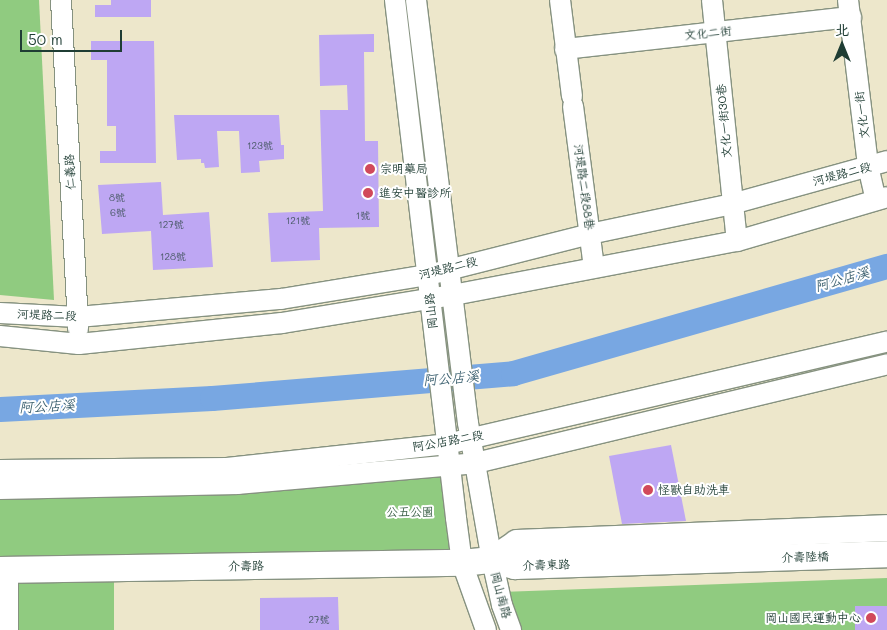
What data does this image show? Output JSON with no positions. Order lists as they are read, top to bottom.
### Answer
{
  "streets": {
    "main road": ["介壽陸橋", "介壽東路", "介壽路"],
    "street": [
      "文化二街",
      "文化一街",
      "文化一街30巷",
      "仁義路",
      "河堤路二段",
      "河堤路二段88巷",
      "岡山路",
      "阿公店路二段",
      "岡山南路"
    ]
  },
  "crossings": [
    ["文化二街", "文化一街"],
    ["文化二街", "文化一街30巷"],
    ["文化二街", "河堤路二段88巷"],
    ["文化一街", "河堤路二段"],
    ["文化一街30巷", "河堤路二段"],
    ["仁義路", "河堤路二段"],
    ["河堤路二段", "河堤路二段88巷"],
    ["河堤路二段", "岡山路"],
    ["岡山路", "阿公店路二段"],
    ["岡山路", "介壽東路"],
    ["岡山路", "介壽路"],
    ["岡山路", "岡山南路"],
    ["介壽陸橋", "介壽東路"],
    ["介壽東路", "介壽路"],
    ["介壽東路", "岡山南路"],
    ["介壽路", "岡山南路"]
  ],
  "water": ["阿公店溪"],
  "parks": ["公五公園"],
  "places": [
    "宗明藥局",
    "進安中醫診所",
    "怪獸自助洗車",
    "岡山國民運動中心"
  ],
  "house_numbers": [
    "123號",
    "8號",
    "6號",
    "1號",
    "121號",
    "127號",
    "128號",
    "27號"
  ],
  "scale_bar": "50 m",
  "north": "top"
}
